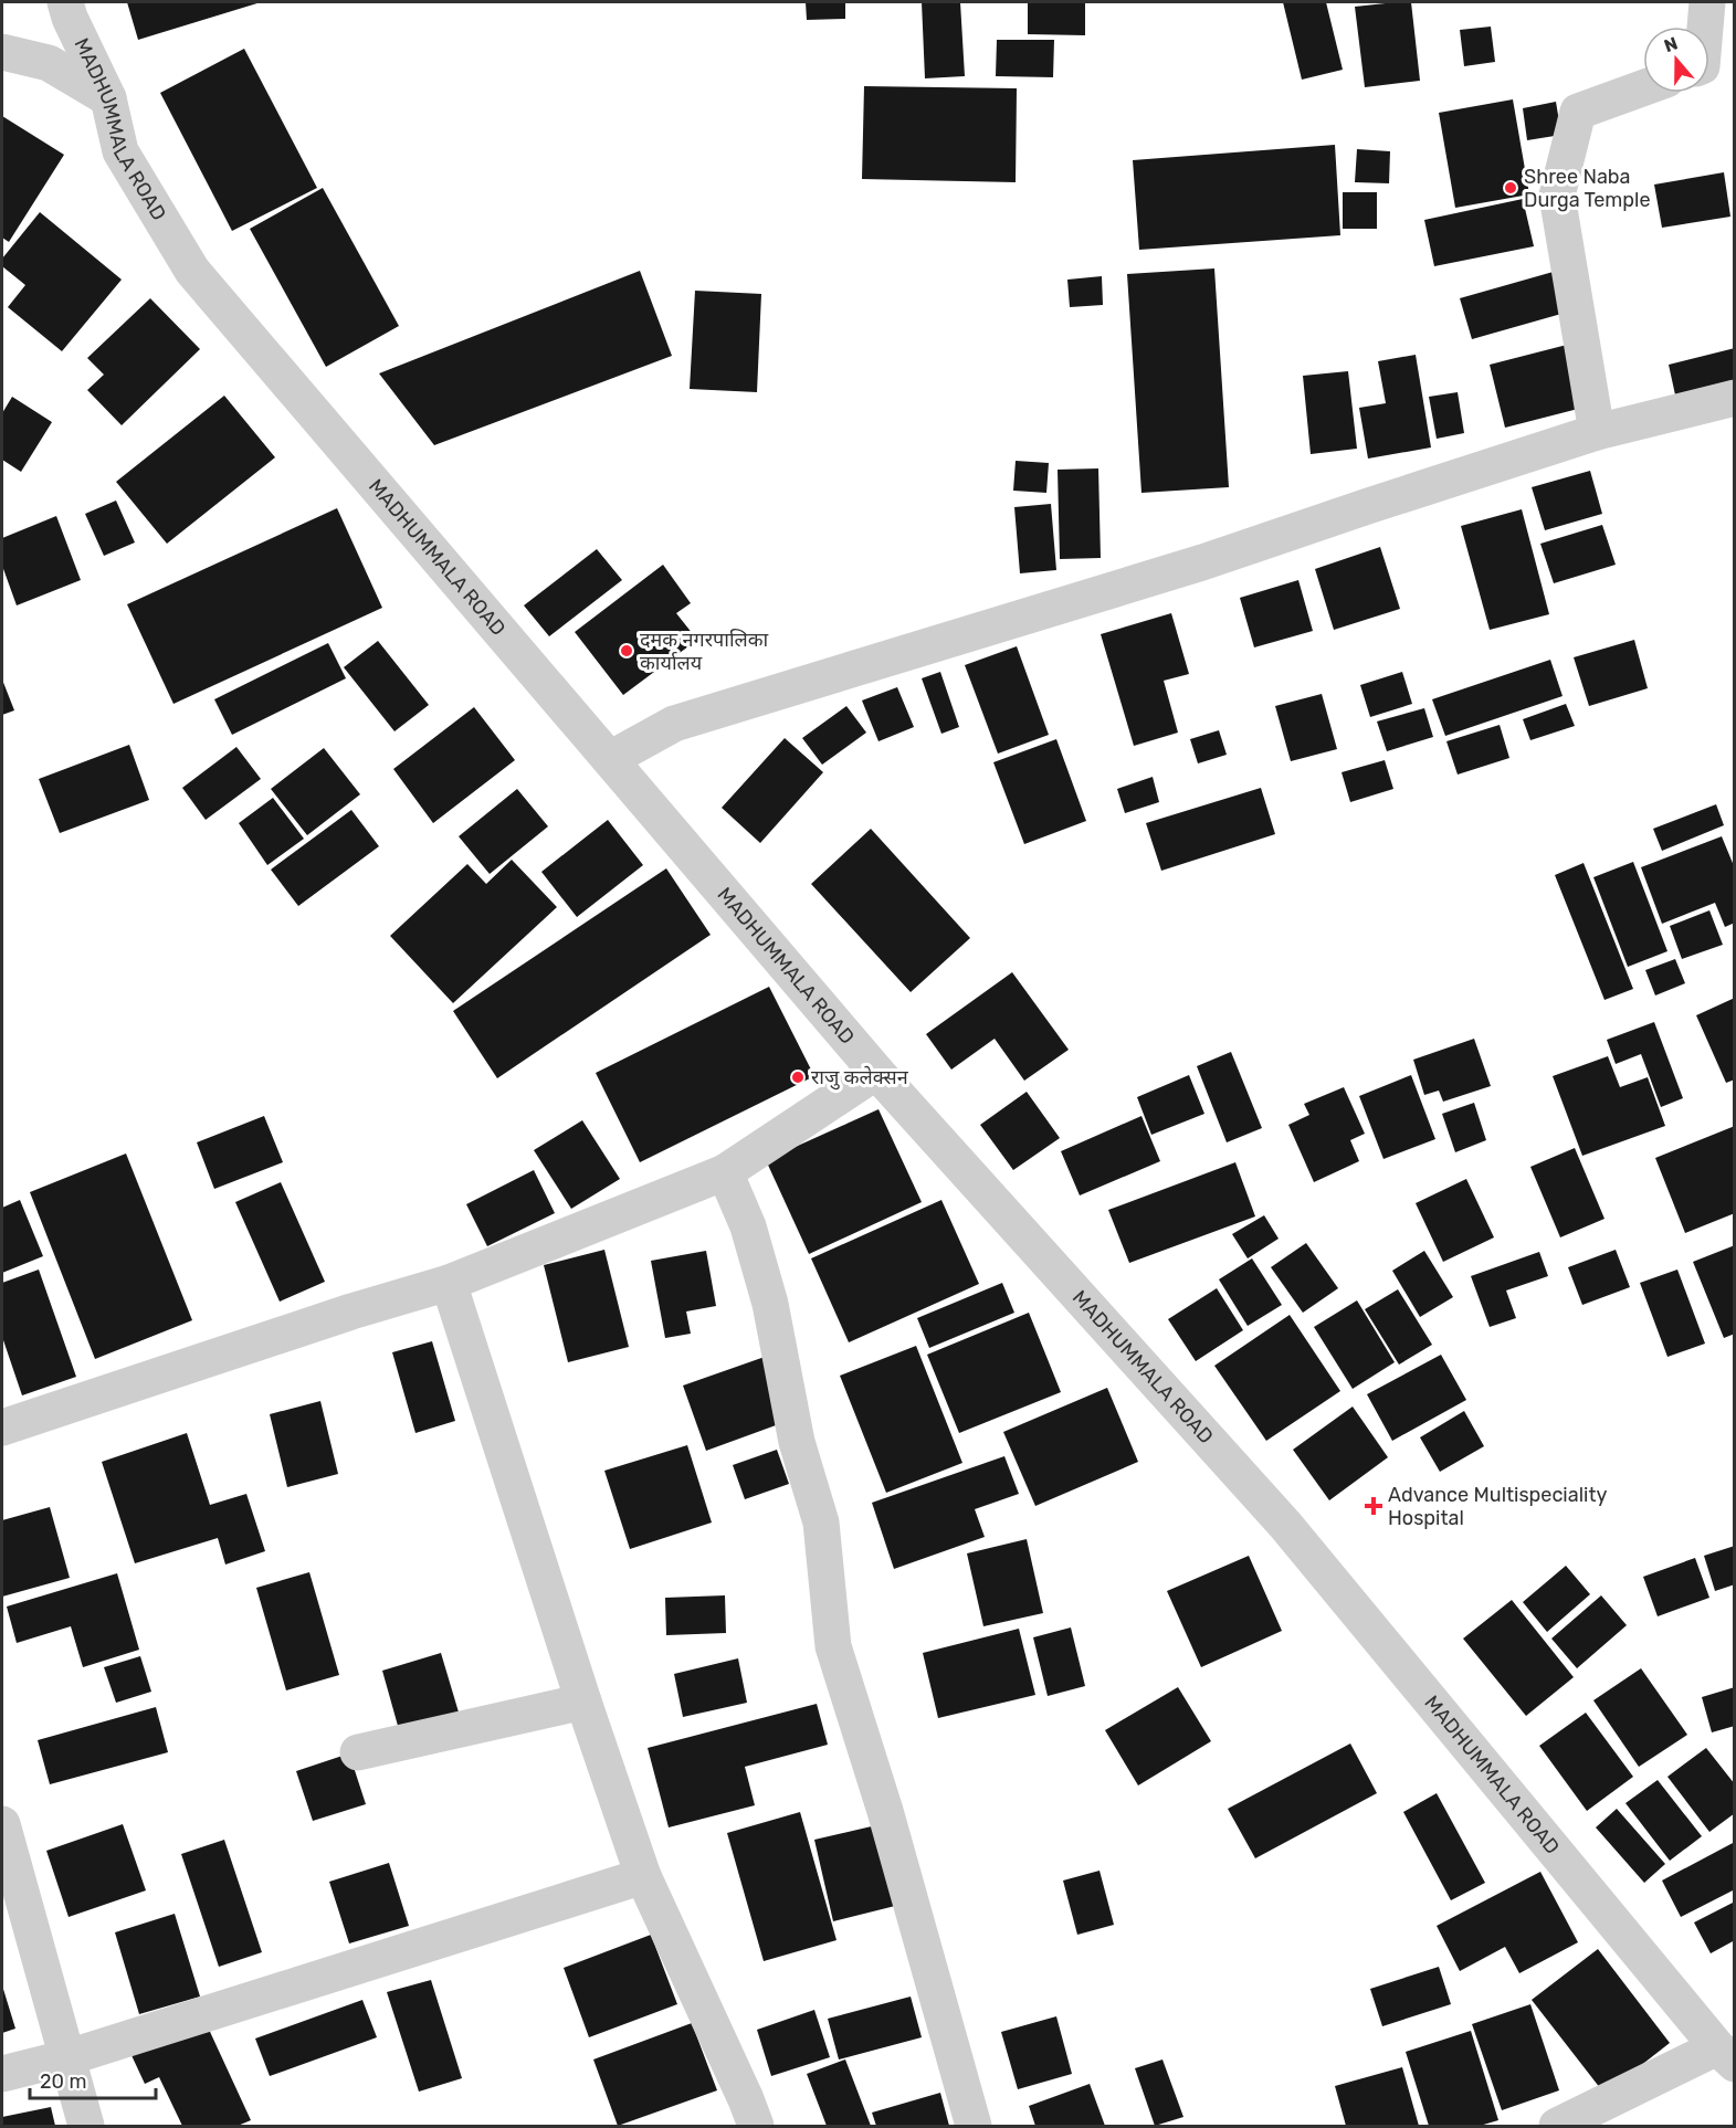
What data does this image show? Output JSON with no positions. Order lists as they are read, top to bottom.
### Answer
{
  "streets": {
    "street": ["MADHUMMALA ROAD"]
  },
  "places": {
    "other": ["Shree Naba Durga Temple", "दमक नगरपालिका कार्यालय", "राजु कलेक्सन"],
    "health": ["Advance Multispeciality Hospital"]
  },
  "scale_bar": "20 m",
  "north": "top"
}
